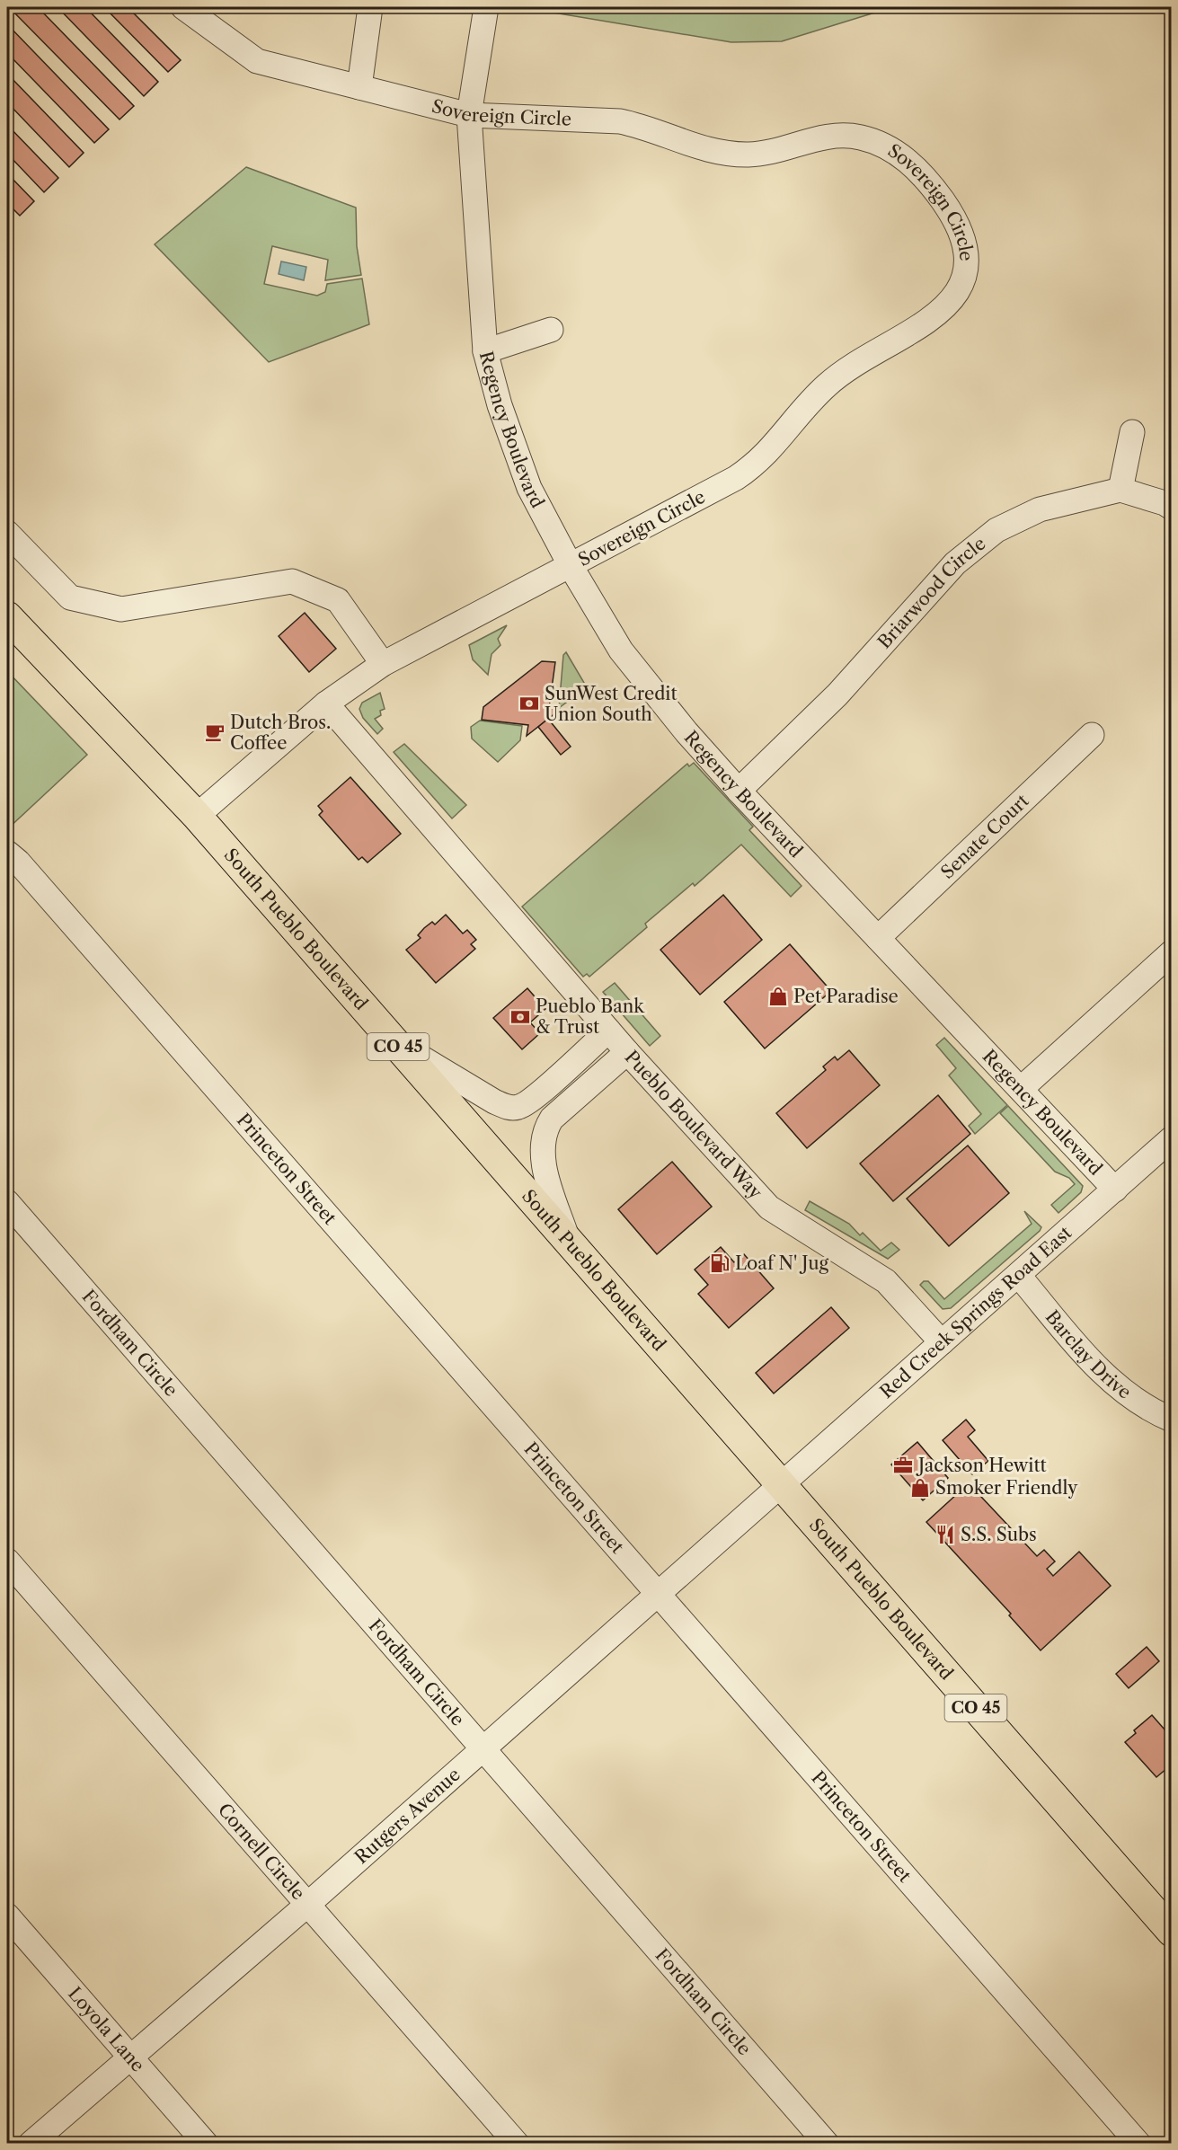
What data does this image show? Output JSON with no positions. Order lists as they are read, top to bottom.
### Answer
{
  "streets": {
    "main road": ["South Pueblo Boulevard", "CO 45"],
    "street": [
      "Sovereign Circle",
      "Regency Boulevard",
      "Briarwood Circle",
      "Senate Court",
      "Pueblo Boulevard Way",
      "Princeton Street",
      "Red Creek Springs Road East",
      "Fordham Circle",
      "Barclay Drive",
      "Rutgers Avenue",
      "Cornell Circle",
      "Loyola Lane"
    ]
  },
  "crossings": [
    ["Sovereign Circle", "Regency Boulevard"],
    ["Sovereign Circle", "South Pueblo Boulevard"],
    ["Sovereign Circle", "Pueblo Boulevard Way"],
    ["Regency Boulevard", "Briarwood Circle"],
    ["Regency Boulevard", "Senate Court"],
    ["Regency Boulevard", "Red Creek Springs Road East"],
    ["South Pueblo Boulevard", "Red Creek Springs Road East"],
    ["South Pueblo Boulevard", "Rutgers Avenue"],
    ["Pueblo Boulevard Way", "Red Creek Springs Road East"],
    ["Princeton Street", "Rutgers Avenue"],
    ["Red Creek Springs Road East", "Barclay Drive"],
    ["Red Creek Springs Road East", "Rutgers Avenue"],
    ["Fordham Circle", "Rutgers Avenue"],
    ["Rutgers Avenue", "Cornell Circle"],
    ["Rutgers Avenue", "Loyola Lane"]
  ],
  "places": {
    "bank": ["SunWest Credit Union South", "Pueblo Bank & Trust"],
    "cafe": ["Dutch Bros. Coffee"],
    "shop": ["Pet Paradise", "Smoker Friendly"],
    "fuel station": ["Loaf N' Jug"],
    "office": ["Jackson Hewitt"],
    "restaurant": ["S.S. Subs"]
  }
}
